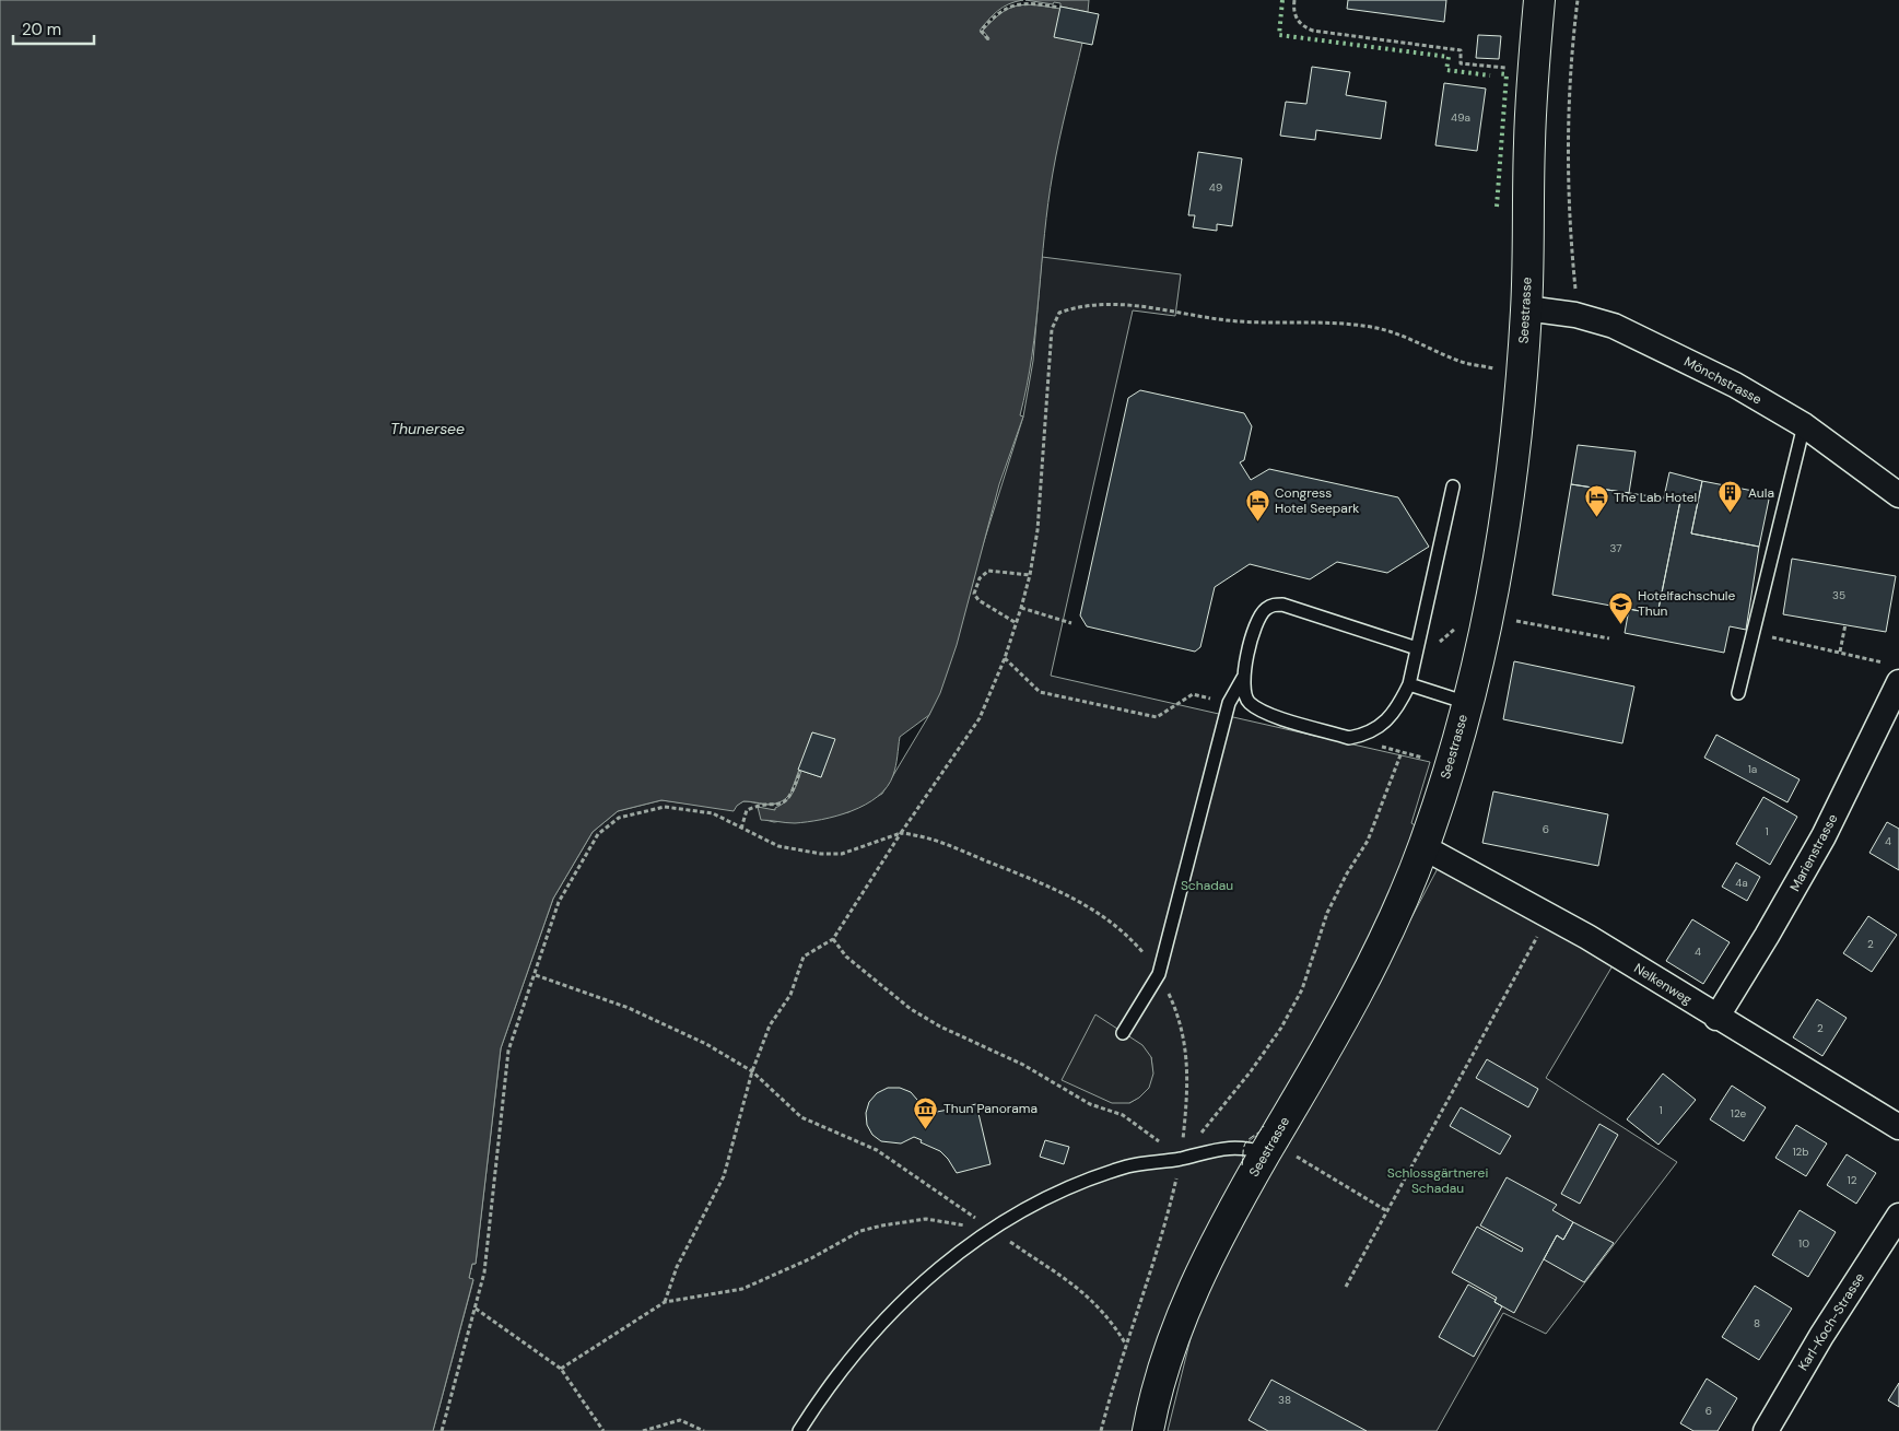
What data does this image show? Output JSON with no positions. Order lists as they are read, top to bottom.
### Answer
{
  "streets": {
    "street": [
      "Seestrasse",
      "Mönchstrasse",
      "Marienstrasse",
      "Nelkenweg",
      "Karl-Koch-Strasse"
    ]
  },
  "crossings": [
    ["Seestrasse", "Mönchstrasse"],
    ["Seestrasse", "Nelkenweg"],
    ["Marienstrasse", "Nelkenweg"]
  ],
  "water": ["Thunersee"],
  "parks": ["Schadau", "Schlossgärtnerei Schadau"],
  "places": {
    "building": ["Aula"],
    "hotel": ["The Lab Hotel", "Congress Hotel Seepark"],
    "school or university": ["Hotelfachschule Thun"],
    "museum": ["Thun Panorama"]
  },
  "house_numbers": [
    "49a",
    "49",
    "37",
    "35",
    "1a",
    "6",
    "1",
    "4",
    "4a",
    "2",
    "4",
    "2",
    "1",
    "12e",
    "12b",
    "12",
    "10",
    "8",
    "38",
    "6"
  ],
  "scale_bar": "20 m"
}
